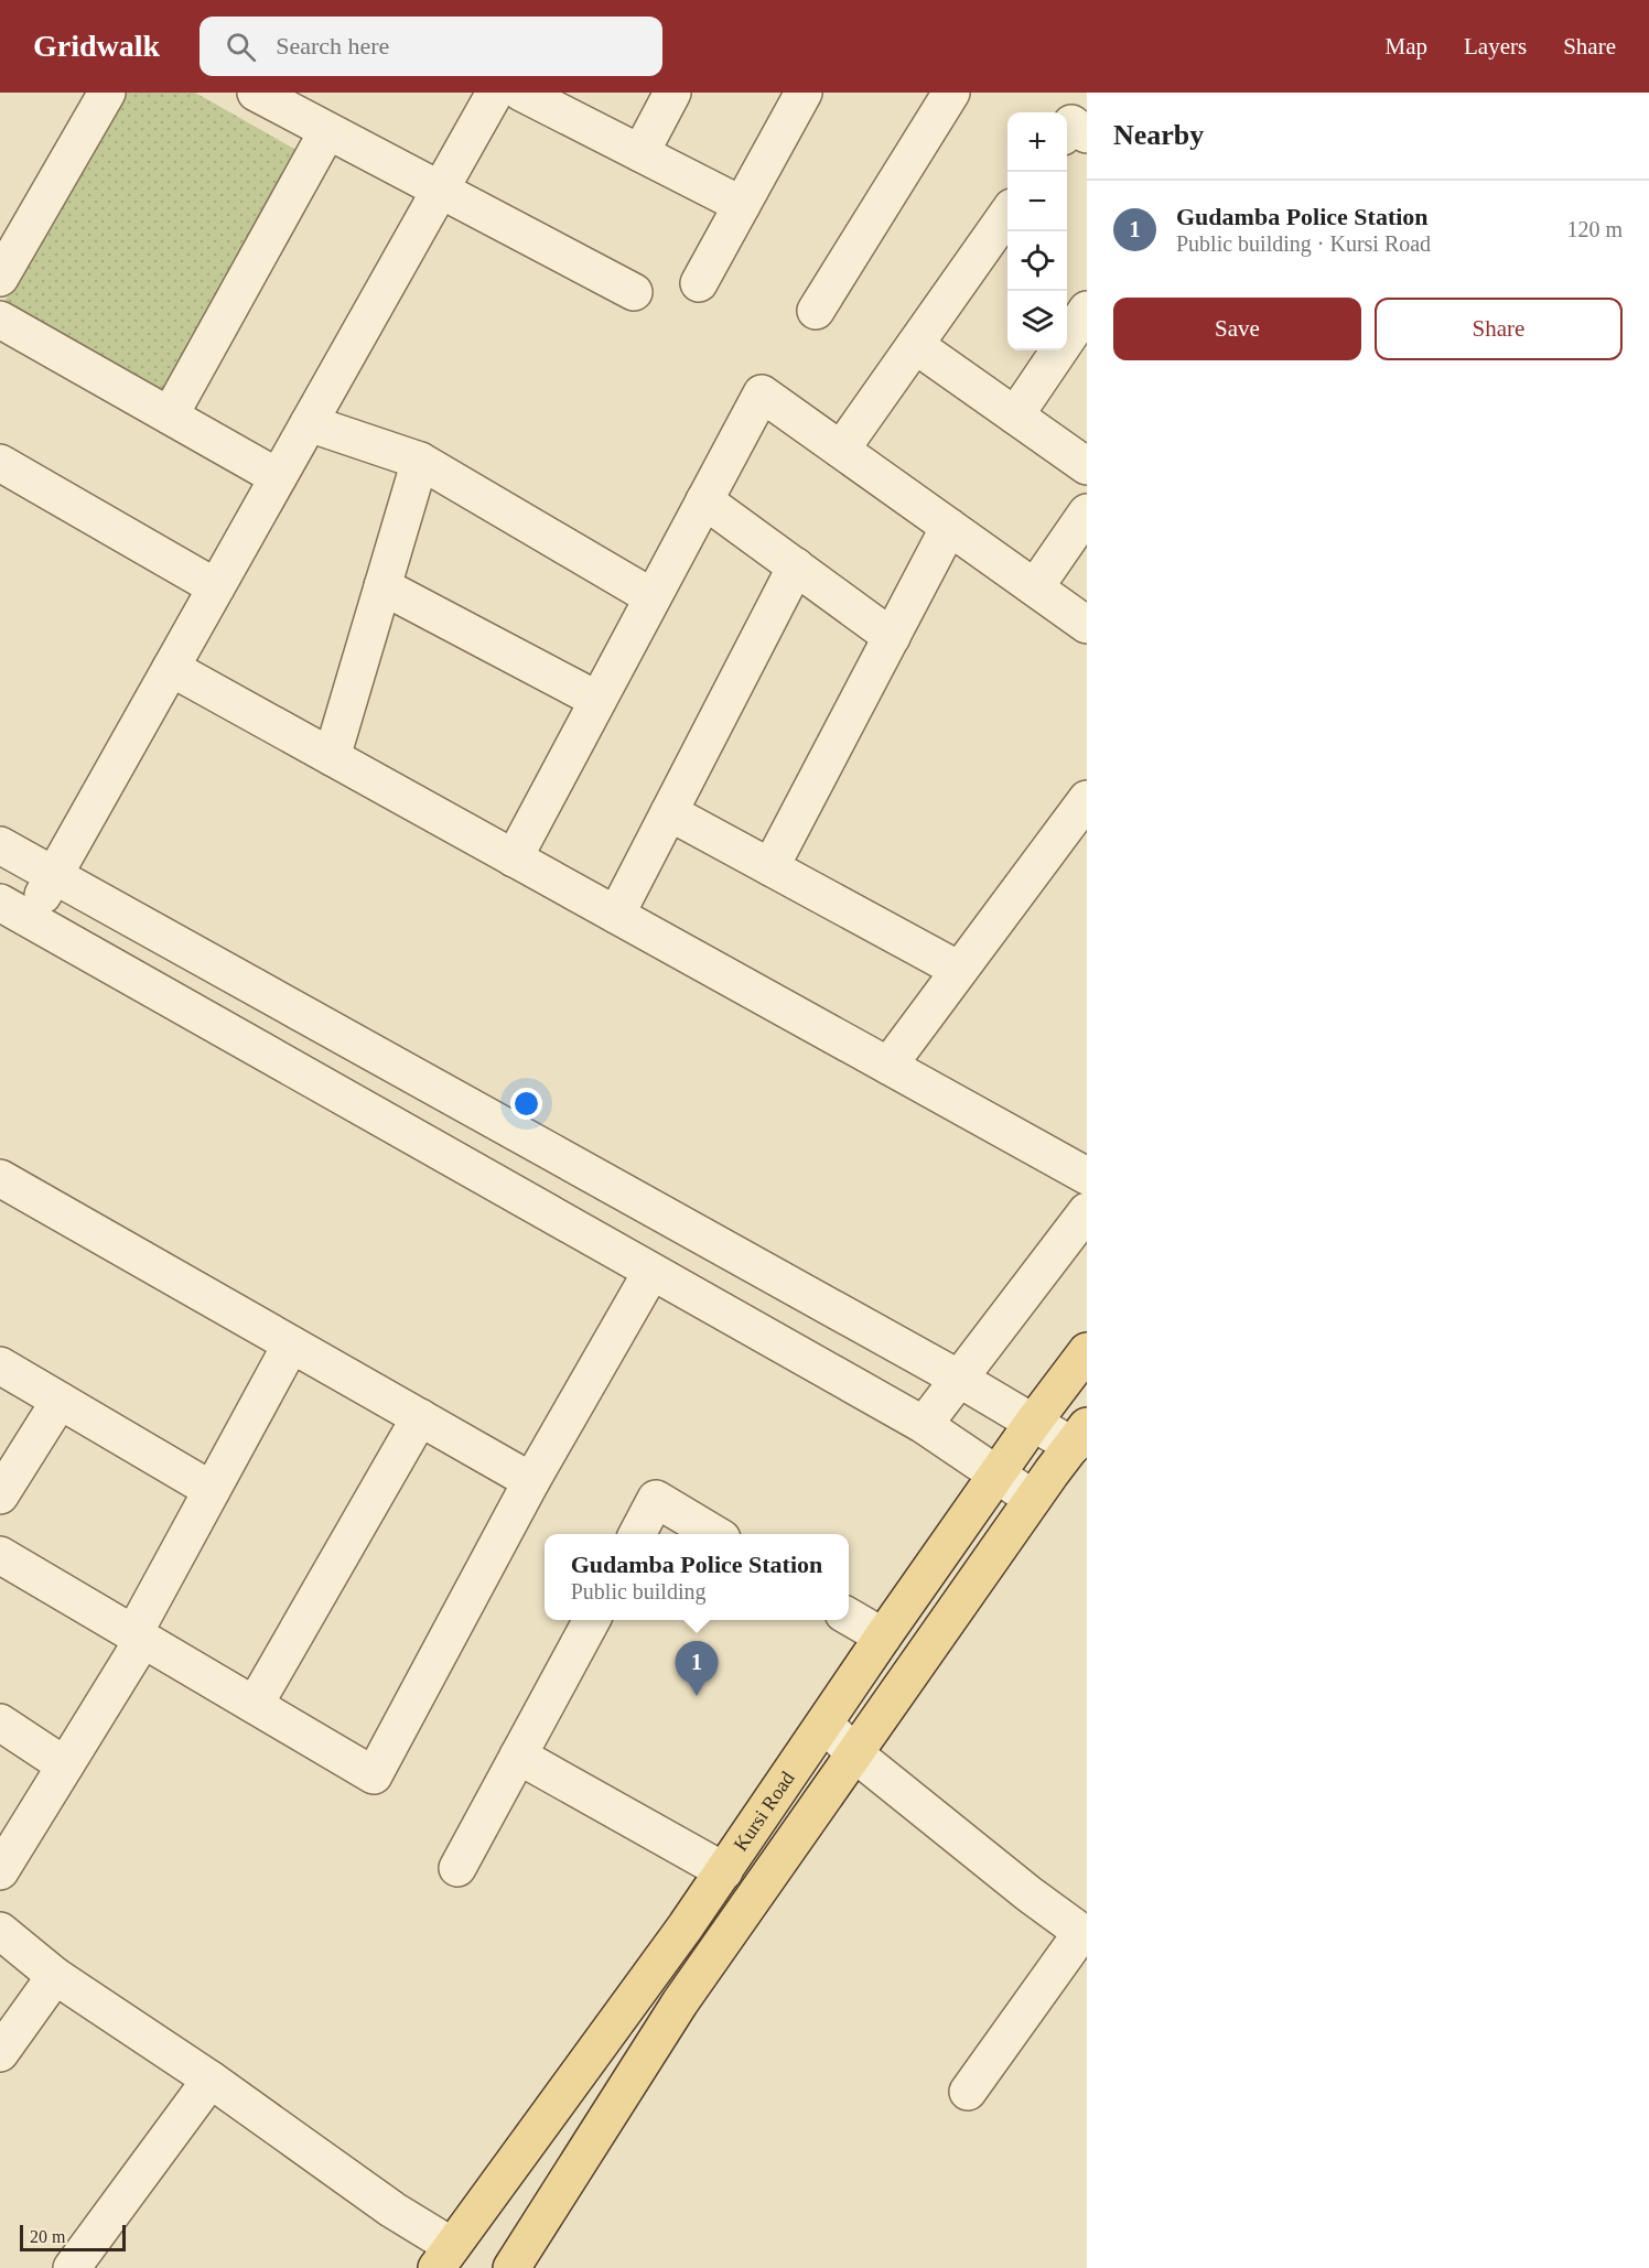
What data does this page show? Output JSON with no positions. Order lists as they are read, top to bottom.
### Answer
{
  "streets": {
    "main road": ["Kursi Road"]
  },
  "scale_bar": "20 m",
  "page": {
    "header": "Gridwalk",
    "search": "Search here",
    "nav": ["Map", "Layers", "Share"],
    "heading": "Nearby",
    "map_buttons": ["+", "−"],
    "list": [
      {
        "mark": "1",
        "name": "Gudamba Police Station",
        "note": "Public building · Kursi Road",
        "value": "120 m"
      }
    ],
    "buttons": ["Save", "Share"],
    "popup": ["Gudamba Police Station", "Public building"],
    "pins": "1",
    "scale": "20 m"
  }
}
